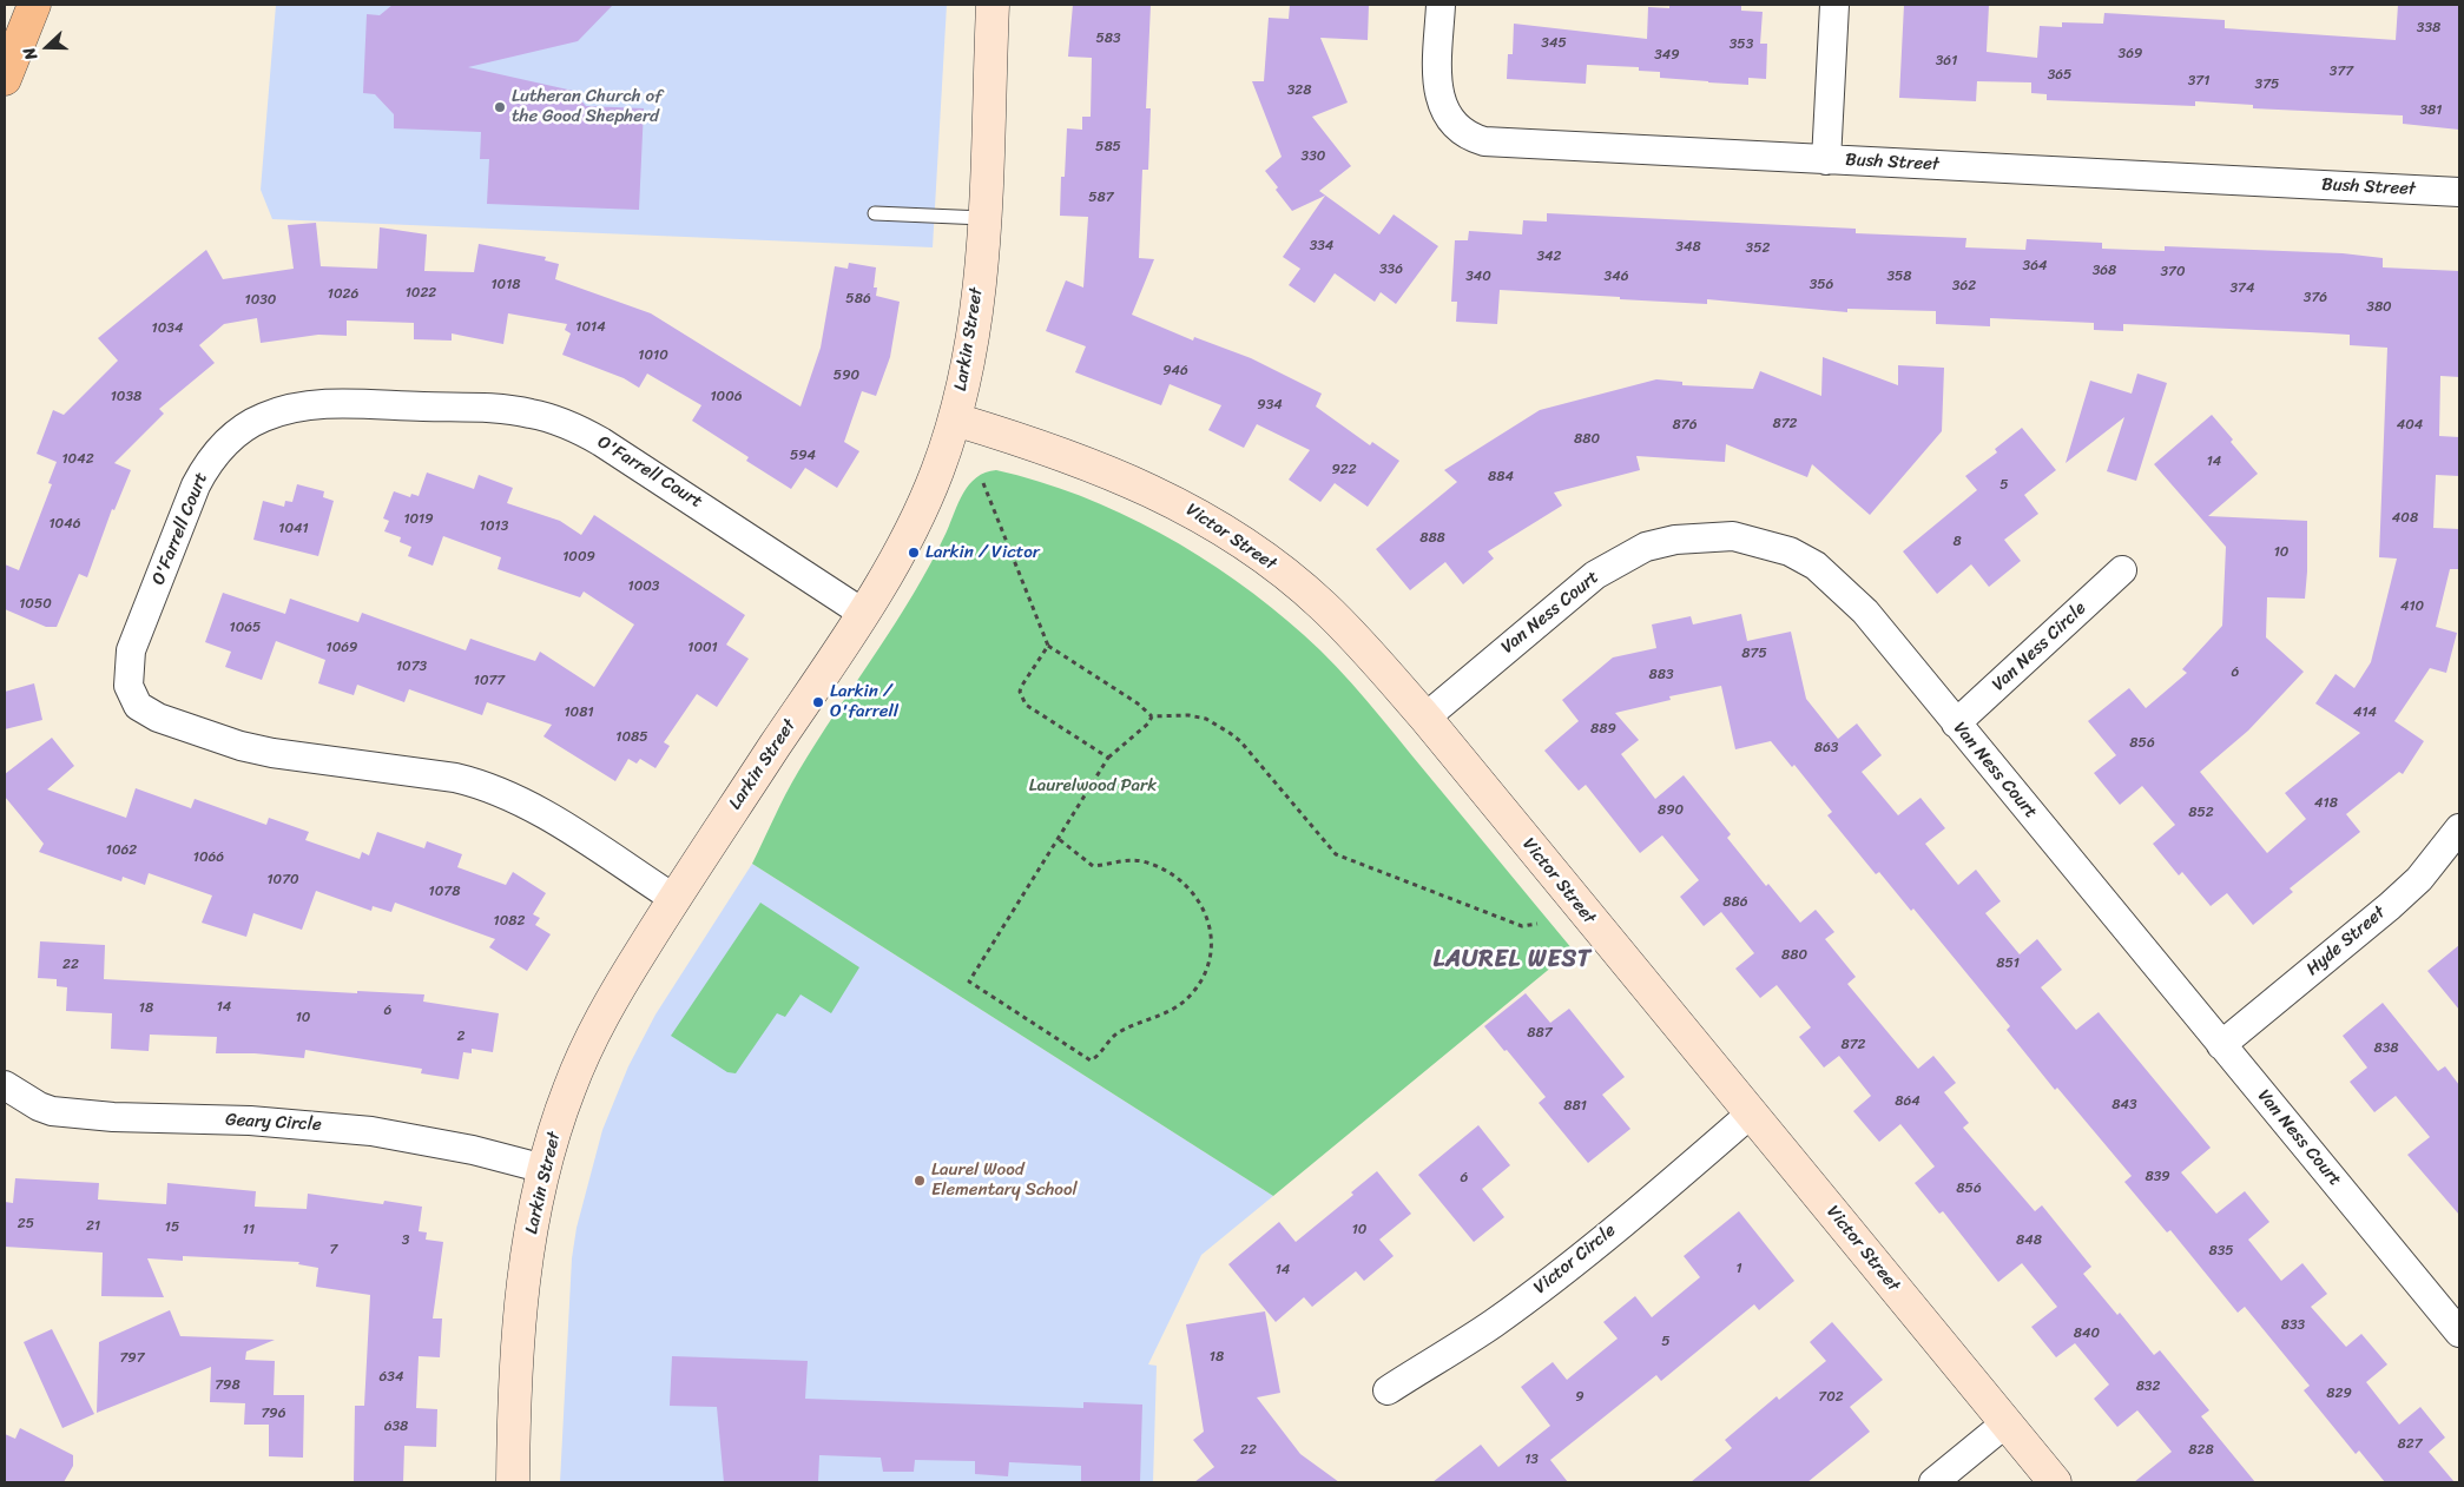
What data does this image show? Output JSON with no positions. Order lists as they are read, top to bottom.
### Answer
{
  "streets": {
    "street": [
      "Bush Street",
      "Larkin Street",
      "O'Farrell Court",
      "Victor Street",
      "Van Ness Court",
      "Van Ness Circle",
      "Hyde Street",
      "Geary Circle",
      "Victor Circle"
    ]
  },
  "crossings": [
    ["Larkin Street", "O'Farrell Court"],
    ["Larkin Street", "Victor Street"],
    ["Larkin Street", "Geary Circle"],
    ["Victor Street", "Van Ness Court"],
    ["Victor Street", "Victor Circle"],
    ["Van Ness Court", "Van Ness Circle"],
    ["Van Ness Court", "Hyde Street"]
  ],
  "districts": ["LAUREL WEST"],
  "parks": ["Laurelwood Park"],
  "places": [
    "Lutheran Church of the Good Shepherd",
    "Larkin / Victor",
    "Larkin / O'farrell",
    "Laurel Wood Elementary School"
  ],
  "house_numbers": [
    "338",
    "583",
    "345",
    "353",
    "369",
    "349",
    "361",
    "377",
    "365",
    "371",
    "375",
    "328",
    "381",
    "585",
    "330",
    "587",
    "334",
    "348",
    "352",
    "342",
    "364",
    "336",
    "368",
    "370",
    "340",
    "346",
    "358",
    "1018",
    "356",
    "362",
    "374",
    "1022",
    "1026",
    "376",
    "586",
    "1030",
    "380",
    "1014",
    "1034",
    "1010",
    "946",
    "590",
    "1038",
    "1006",
    "934",
    "872",
    "876",
    "404",
    "880",
    "594",
    "1042",
    "14",
    "922",
    "884",
    "5",
    "408",
    "1019",
    "1046",
    "1013",
    "1041",
    "888",
    "8",
    "10",
    "1009",
    "1003",
    "1050",
    "410",
    "1065",
    "1069",
    "1001",
    "875",
    "1073",
    "6",
    "883",
    "1077",
    "1081",
    "414",
    "889",
    "1085",
    "856",
    "863",
    "418",
    "890",
    "852",
    "1062",
    "1066",
    "1070",
    "1078",
    "886",
    "1082",
    "880",
    "851",
    "22",
    "14",
    "18",
    "6",
    "10",
    "887",
    "2",
    "872",
    "838",
    "864",
    "843",
    "881",
    "839",
    "6",
    "856",
    "25",
    "21",
    "15",
    "11",
    "10",
    "3",
    "848",
    "7",
    "835",
    "1",
    "14",
    "833",
    "840",
    "5",
    "18",
    "797",
    "634",
    "798",
    "832",
    "829",
    "9",
    "702",
    "796",
    "638",
    "827",
    "22",
    "828",
    "13"
  ],
  "north": "left"
}
